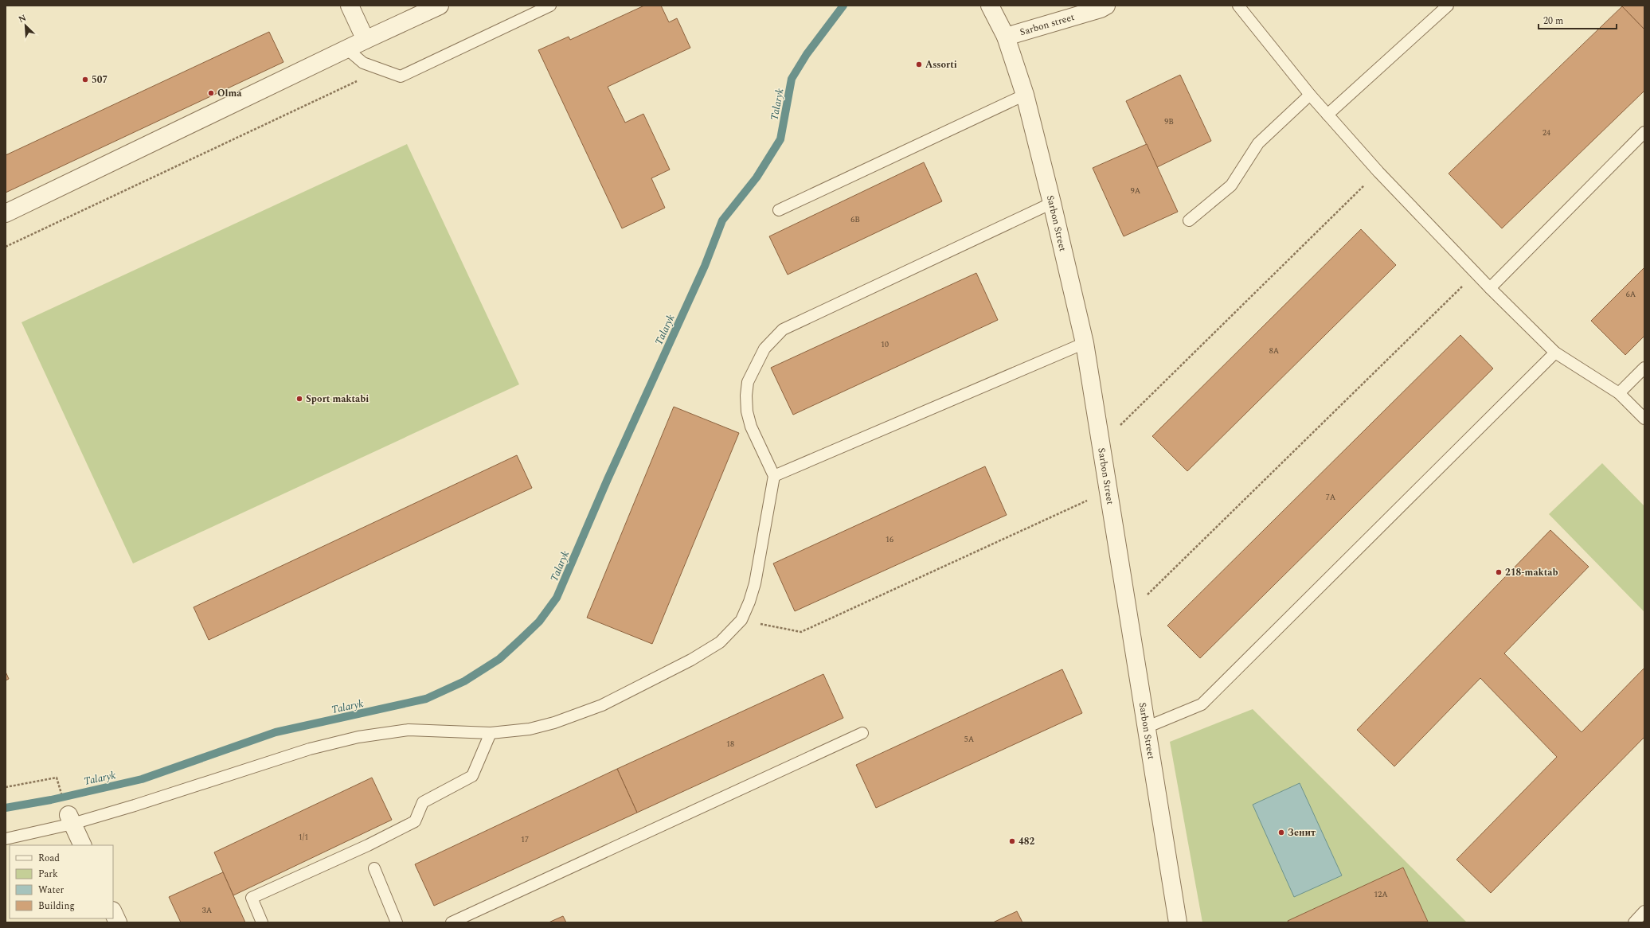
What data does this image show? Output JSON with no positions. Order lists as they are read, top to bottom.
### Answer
{
  "streets": {
    "street": ["Sarbon street", "Sarbon Street"]
  },
  "crossings": [
    ["Sarbon street", "Sarbon Street"]
  ],
  "water": ["Talaryk"],
  "places": [
    "Assorti",
    "507",
    "Olma",
    "Sport maktabi",
    "218-maktab",
    "Зенит",
    "482"
  ],
  "house_numbers": [
    "9B",
    "24",
    "9А",
    "6В",
    "6A",
    "10",
    "8A",
    "7A",
    "16",
    "5А",
    "18",
    "1/1",
    "17",
    "12A",
    "3A"
  ],
  "legend": [
    "Road",
    "Park",
    "Water",
    "Building"
  ],
  "scale_bar": "20 m",
  "north": "top left"
}
